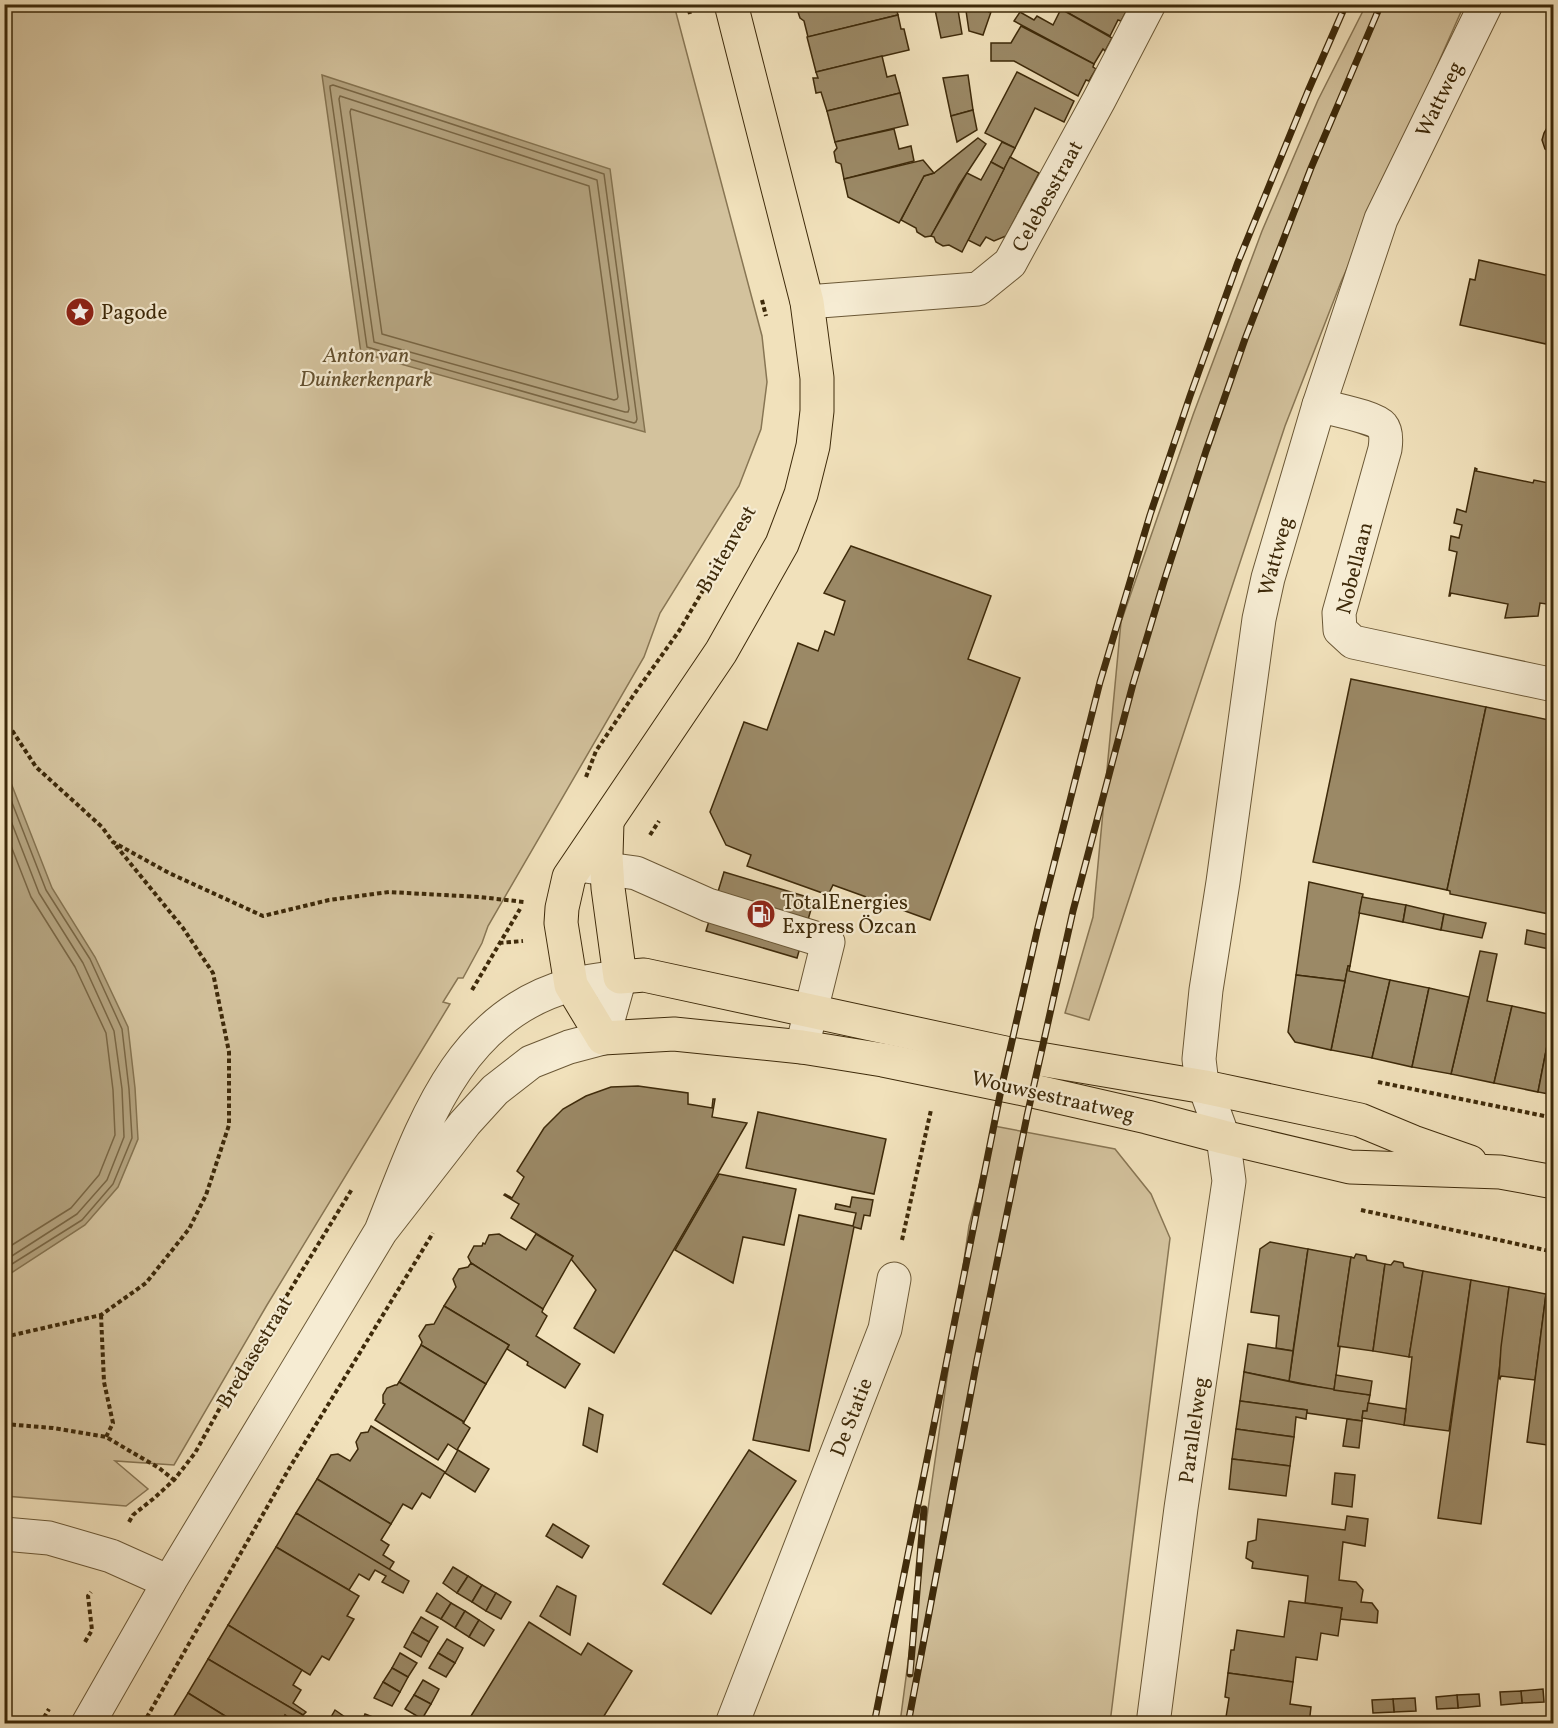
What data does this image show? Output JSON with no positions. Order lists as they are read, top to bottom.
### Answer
{
  "streets": {
    "main road": ["Buitenvest", "Wouwsestraatweg"],
    "street": [
      "Wattweg",
      "Celebesstraat",
      "Nobellaan",
      "De Statie",
      "Parallelweg"
    ],
    "path": ["Bredasestraat"]
  },
  "crossings": [
    ["Wattweg", "Nobellaan"],
    ["Wattweg", "Wouwsestraatweg"],
    ["Wattweg", "Parallelweg"],
    ["Celebesstraat", "Buitenvest"],
    ["Buitenvest", "Wouwsestraatweg"],
    ["Wouwsestraatweg", "Parallelweg"]
  ],
  "parks": ["Anton van Duinkerkenpark"],
  "places": {
    "place": ["Pagode"],
    "fuel station": ["TotalEnergies Express Özcan"]
  }
}
